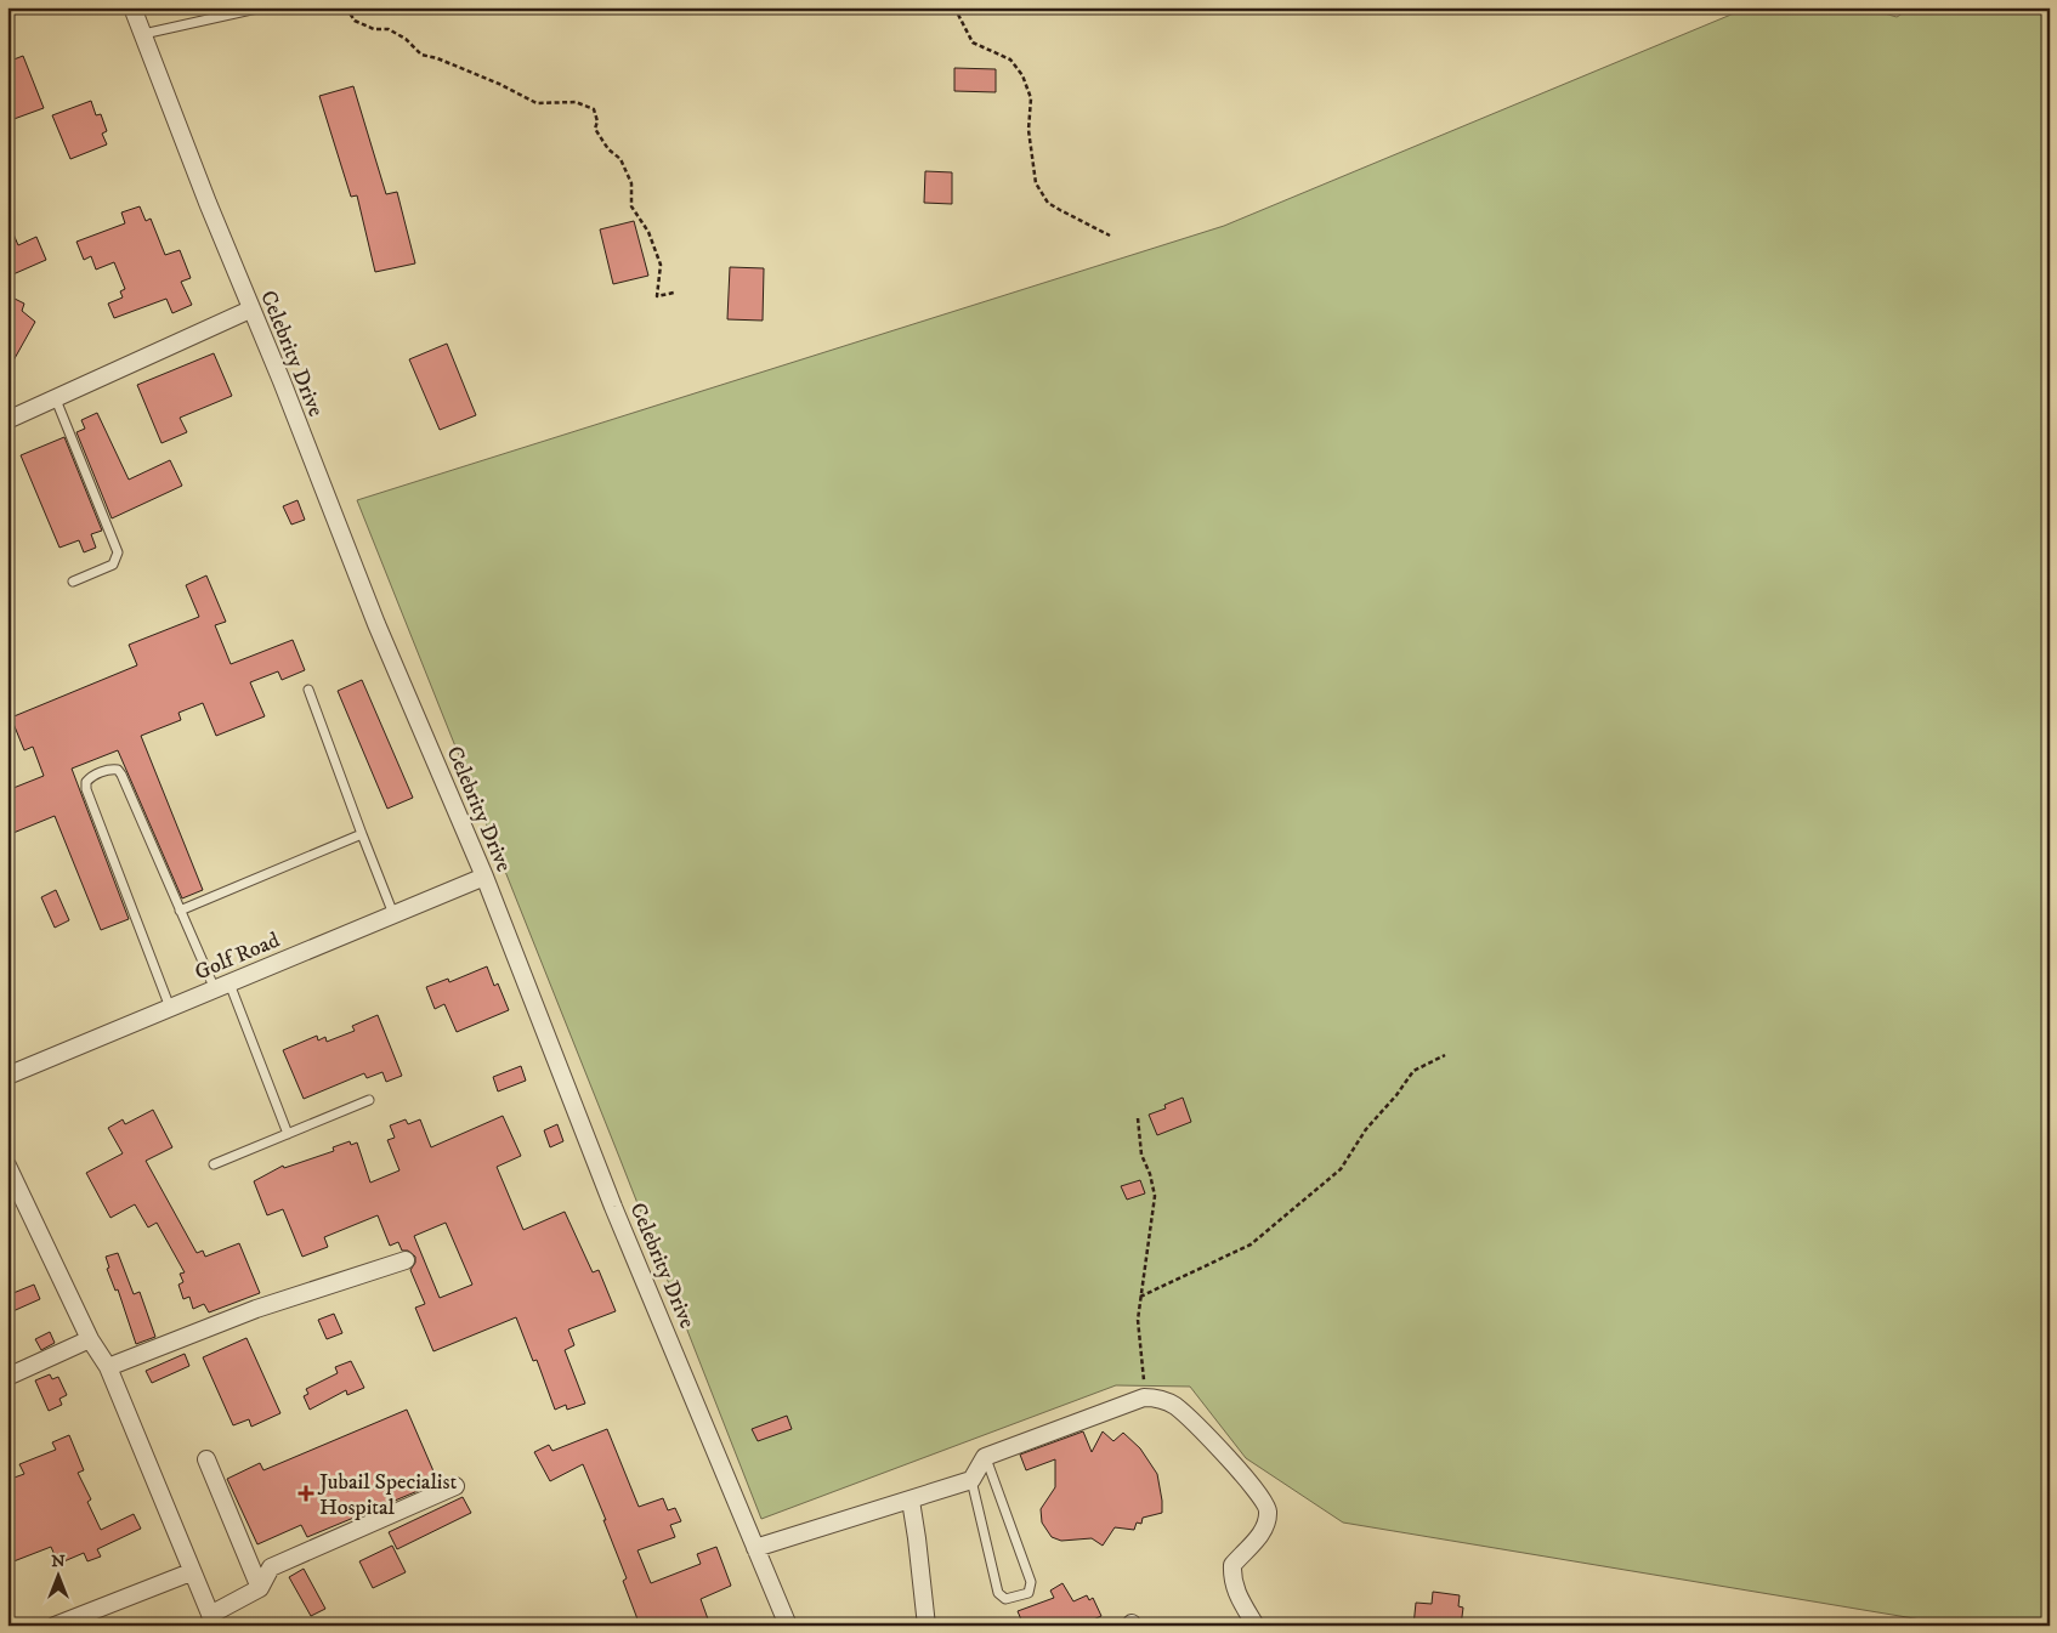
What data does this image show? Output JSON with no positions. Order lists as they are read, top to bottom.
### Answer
{
  "streets": {
    "street": ["Celebrity Drive", "Golf Road"]
  },
  "crossings": [
    ["Celebrity Drive", "Golf Road"]
  ],
  "places": {
    "health": ["Jubail Specialist Hospital"]
  },
  "north": "top"
}
